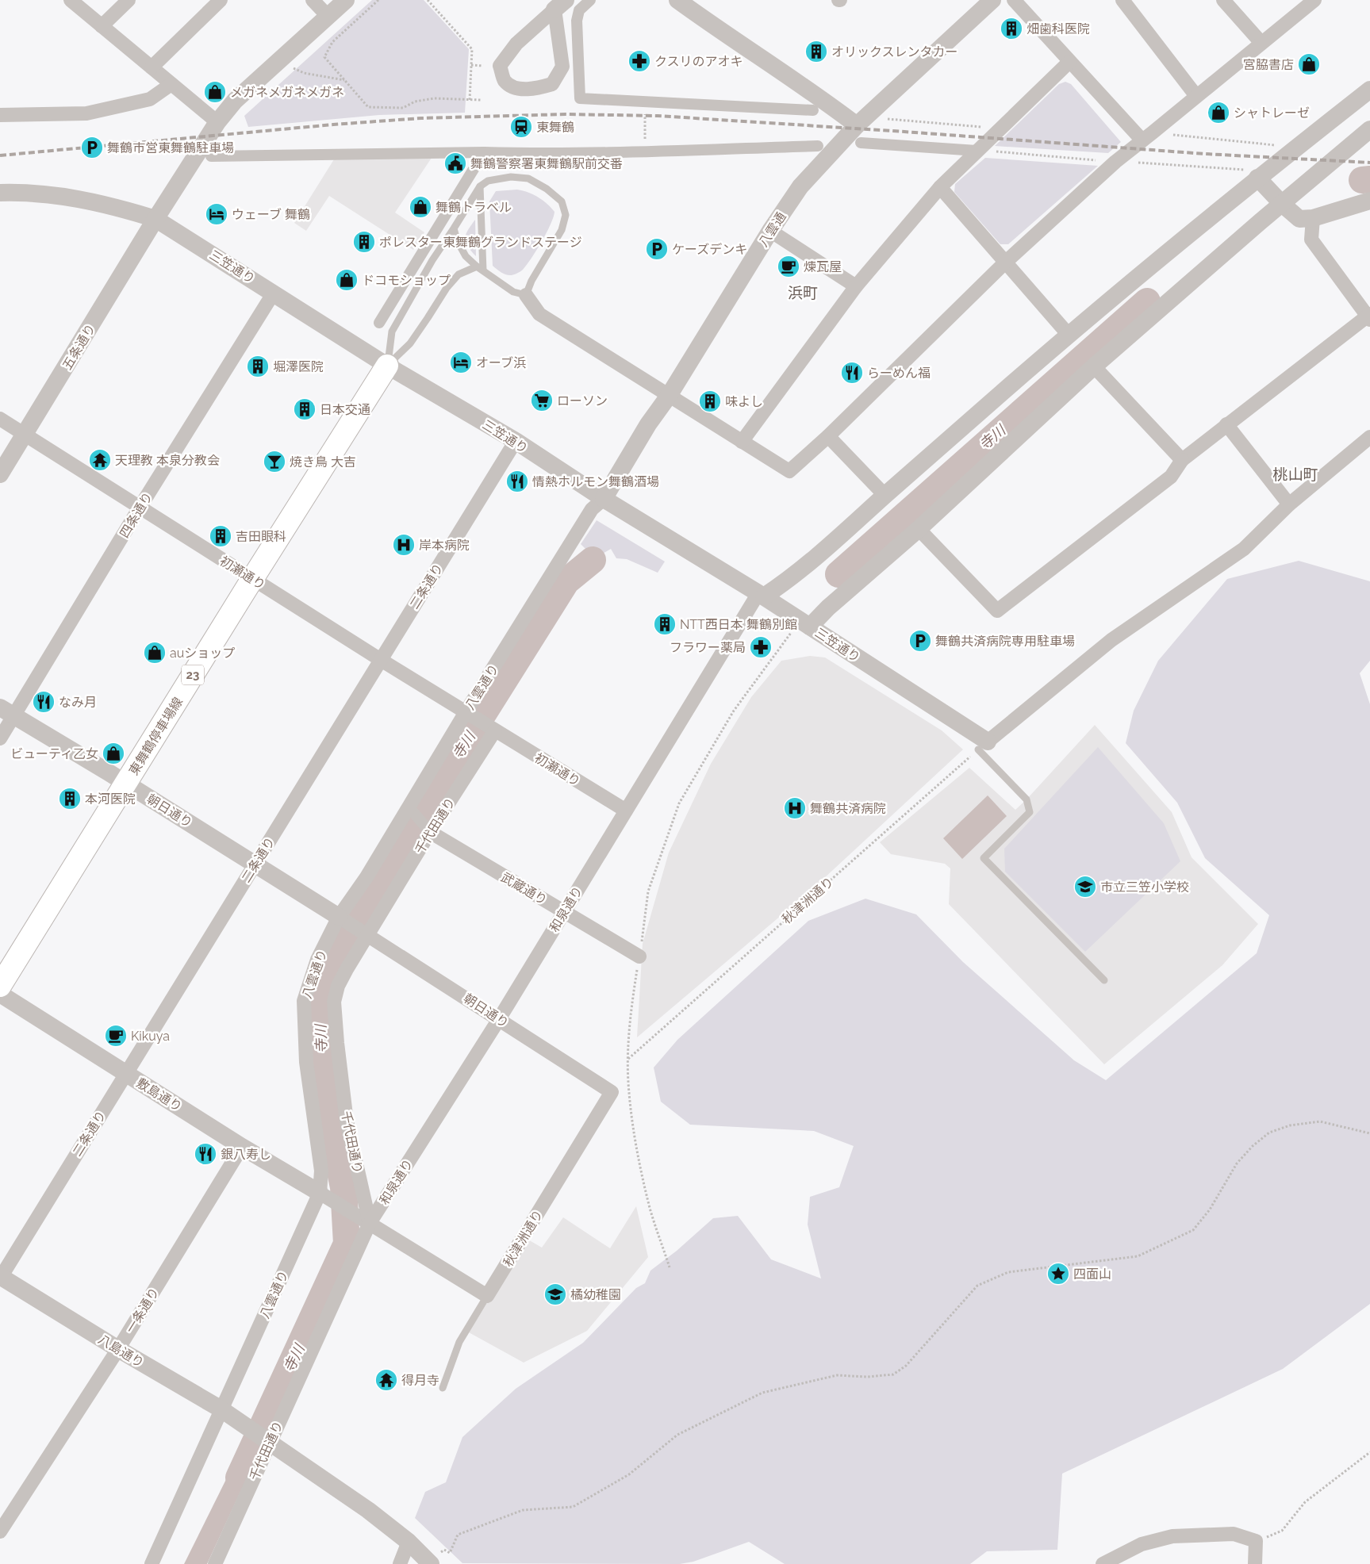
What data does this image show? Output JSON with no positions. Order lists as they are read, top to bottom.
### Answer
{
  "streets": {
    "main road": ["23", "東舞鶴停車場線"],
    "street": [
      "八雲通",
      "三笠通り",
      "五条通り",
      "四条通り",
      "初瀬通り",
      "二条通り",
      "八雲通り",
      "朝日通り",
      "千代田通り",
      "武蔵通り",
      "秋津洲通り",
      "和泉通り",
      "敷島通り",
      "一条通り",
      "八島通り"
    ]
  },
  "crossings": [
    ["八雲通", "三笠通り"],
    ["八雲通", "八雲通り"],
    ["三笠通り", "五条通り"],
    ["三笠通り", "四条通り"],
    ["三笠通り", "二条通り"],
    ["三笠通り", "八雲通り"],
    ["三笠通り", "東舞鶴停車場線"],
    ["三笠通り", "秋津洲通り"],
    ["三笠通り", "和泉通り"],
    ["五条通り", "初瀬通り"],
    ["四条通り", "初瀬通り"],
    ["四条通り", "朝日通り"],
    ["初瀬通り", "二条通り"],
    ["初瀬通り", "八雲通り"],
    ["初瀬通り", "東舞鶴停車場線"],
    ["初瀬通り", "千代田通り"],
    ["初瀬通り", "和泉通り"],
    ["二条通り", "朝日通り"],
    ["二条通り", "敷島通り"],
    ["二条通り", "八島通り"],
    ["八雲通り", "朝日通り"],
    ["八雲通り", "敷島通り"],
    ["八雲通り", "八島通り"],
    ["東舞鶴停車場線", "朝日通り"],
    ["朝日通り", "千代田通り"],
    ["朝日通り", "秋津洲通り"],
    ["朝日通り", "和泉通り"],
    ["千代田通り", "武蔵通り"],
    ["千代田通り", "和泉通り"],
    ["千代田通り", "八島通り"],
    ["武蔵通り", "和泉通り"],
    ["敷島通り", "一条通り"],
    ["一条通り", "八島通り"]
  ],
  "districts": ["浜町", "桃山町"],
  "water": ["寺川"],
  "places": {
    "building": [
      "畑歯科医院",
      "オリックスレンタカー",
      "ポレスター東舞鶴グランドステージ",
      "堀澤医院",
      "味よし",
      "日本交通",
      "吉田眼科",
      "NTT西日本 舞鶴別館",
      "本河医院"
    ],
    "pharmacy": ["クスリのアオキ", "フラワー薬局"],
    "shop": [
      "宮脇書店",
      "メガネメガネメガネ",
      "シャトレーゼ",
      "舞鶴トラベル",
      "ドコモショップ",
      "auショップ",
      "ビューティ乙女"
    ],
    "station": ["東舞鶴"],
    "parking": ["舞鶴市営東舞鶴駐車場", "ケーズデンキ", "舞鶴共済病院専用駐車場"],
    "public building": ["舞鶴警察署東舞鶴駅前交番"],
    "hotel": ["ウェーブ 舞鶴", "オーブ浜"],
    "cafe": ["煉瓦屋", "Kikuya"],
    "restaurant": [
      "らーめん福",
      "情熱ホルモン舞鶴酒場",
      "なみ月",
      "銀八寿し"
    ],
    "supermarket": ["ローソン"],
    "temple": ["天理教 本泉分教会", "得月寺"],
    "bar": ["焼き鳥 大吉"],
    "hospital": ["岸本病院", "舞鶴共済病院"],
    "school or university": ["市立三笠小学校", "橘幼稚園"],
    "place": ["四面山"]
  }
}
